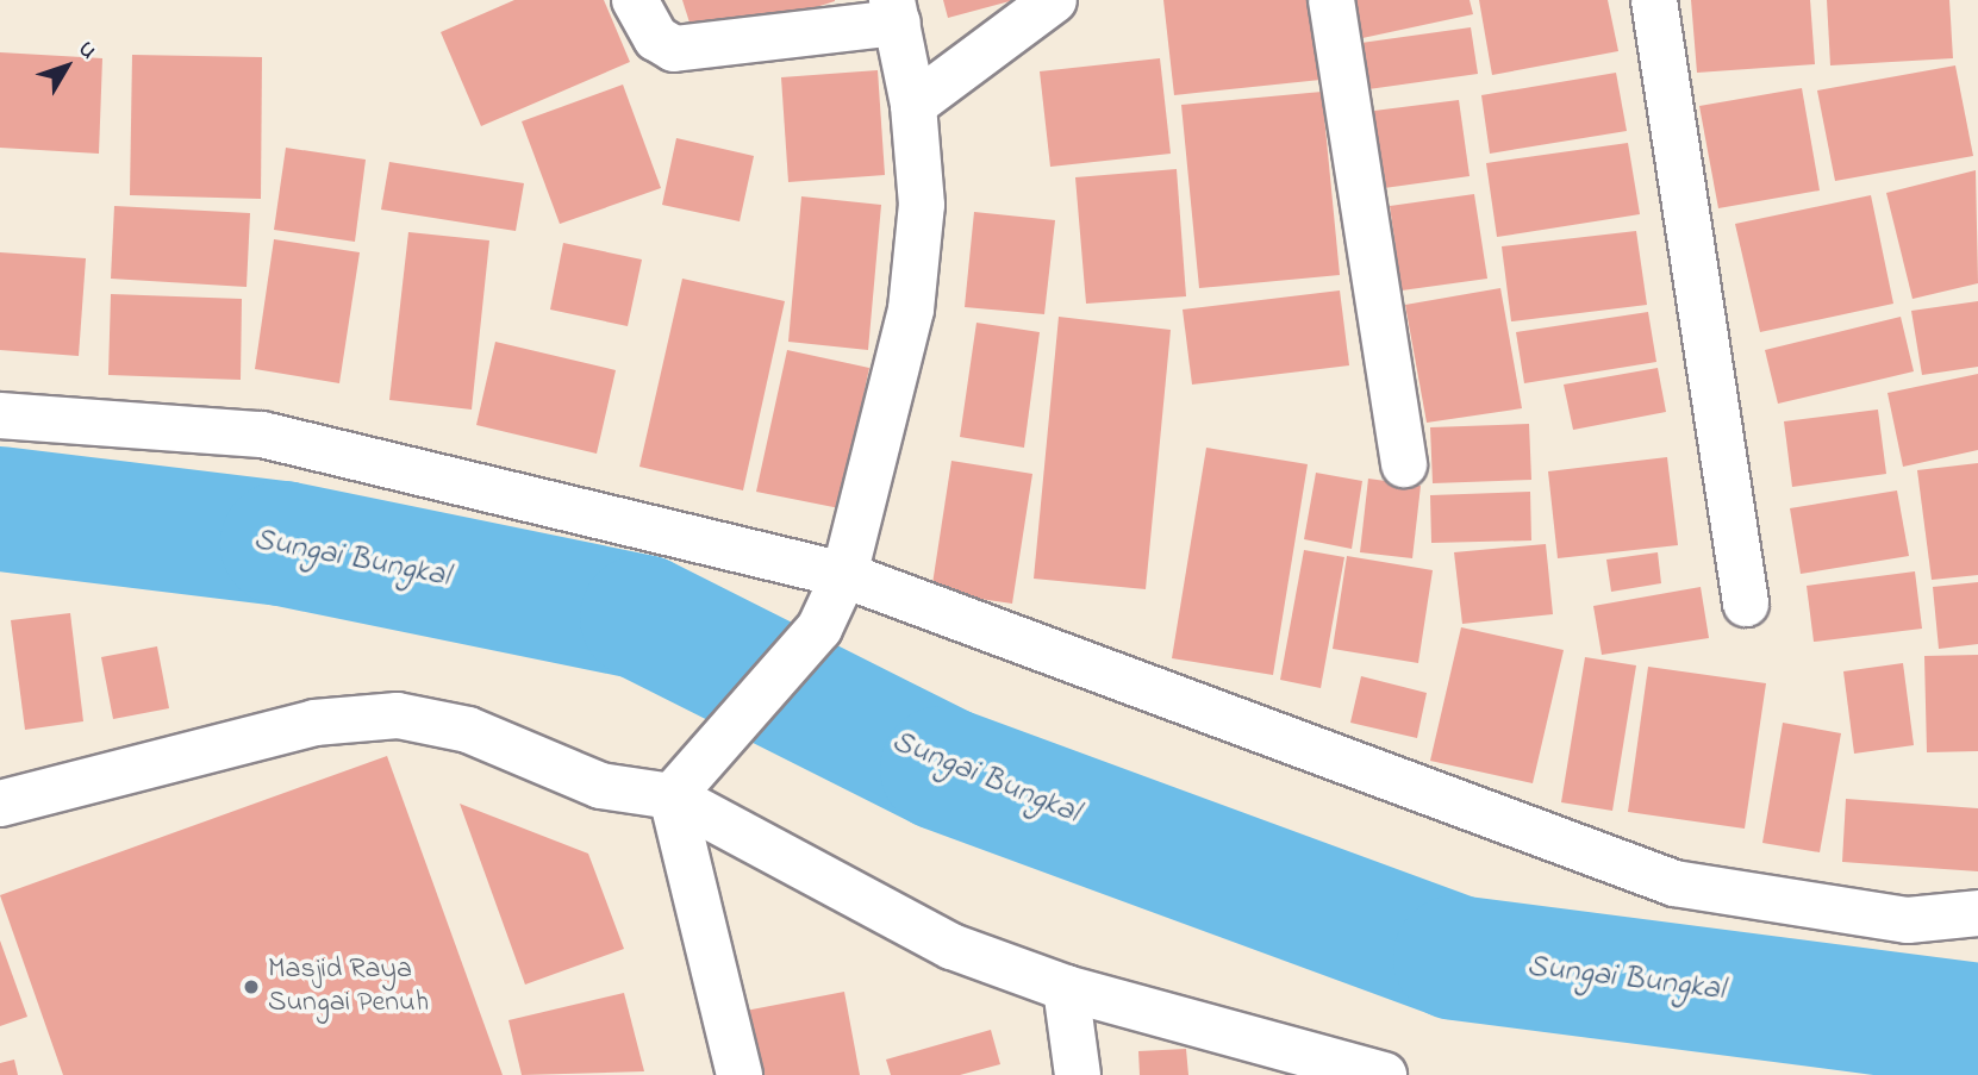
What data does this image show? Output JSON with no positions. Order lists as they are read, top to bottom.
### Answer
{
  "water": ["Sungai Bungkal"],
  "places": ["Masjid Raya Sungai Penuh"],
  "north": "top right"
}
